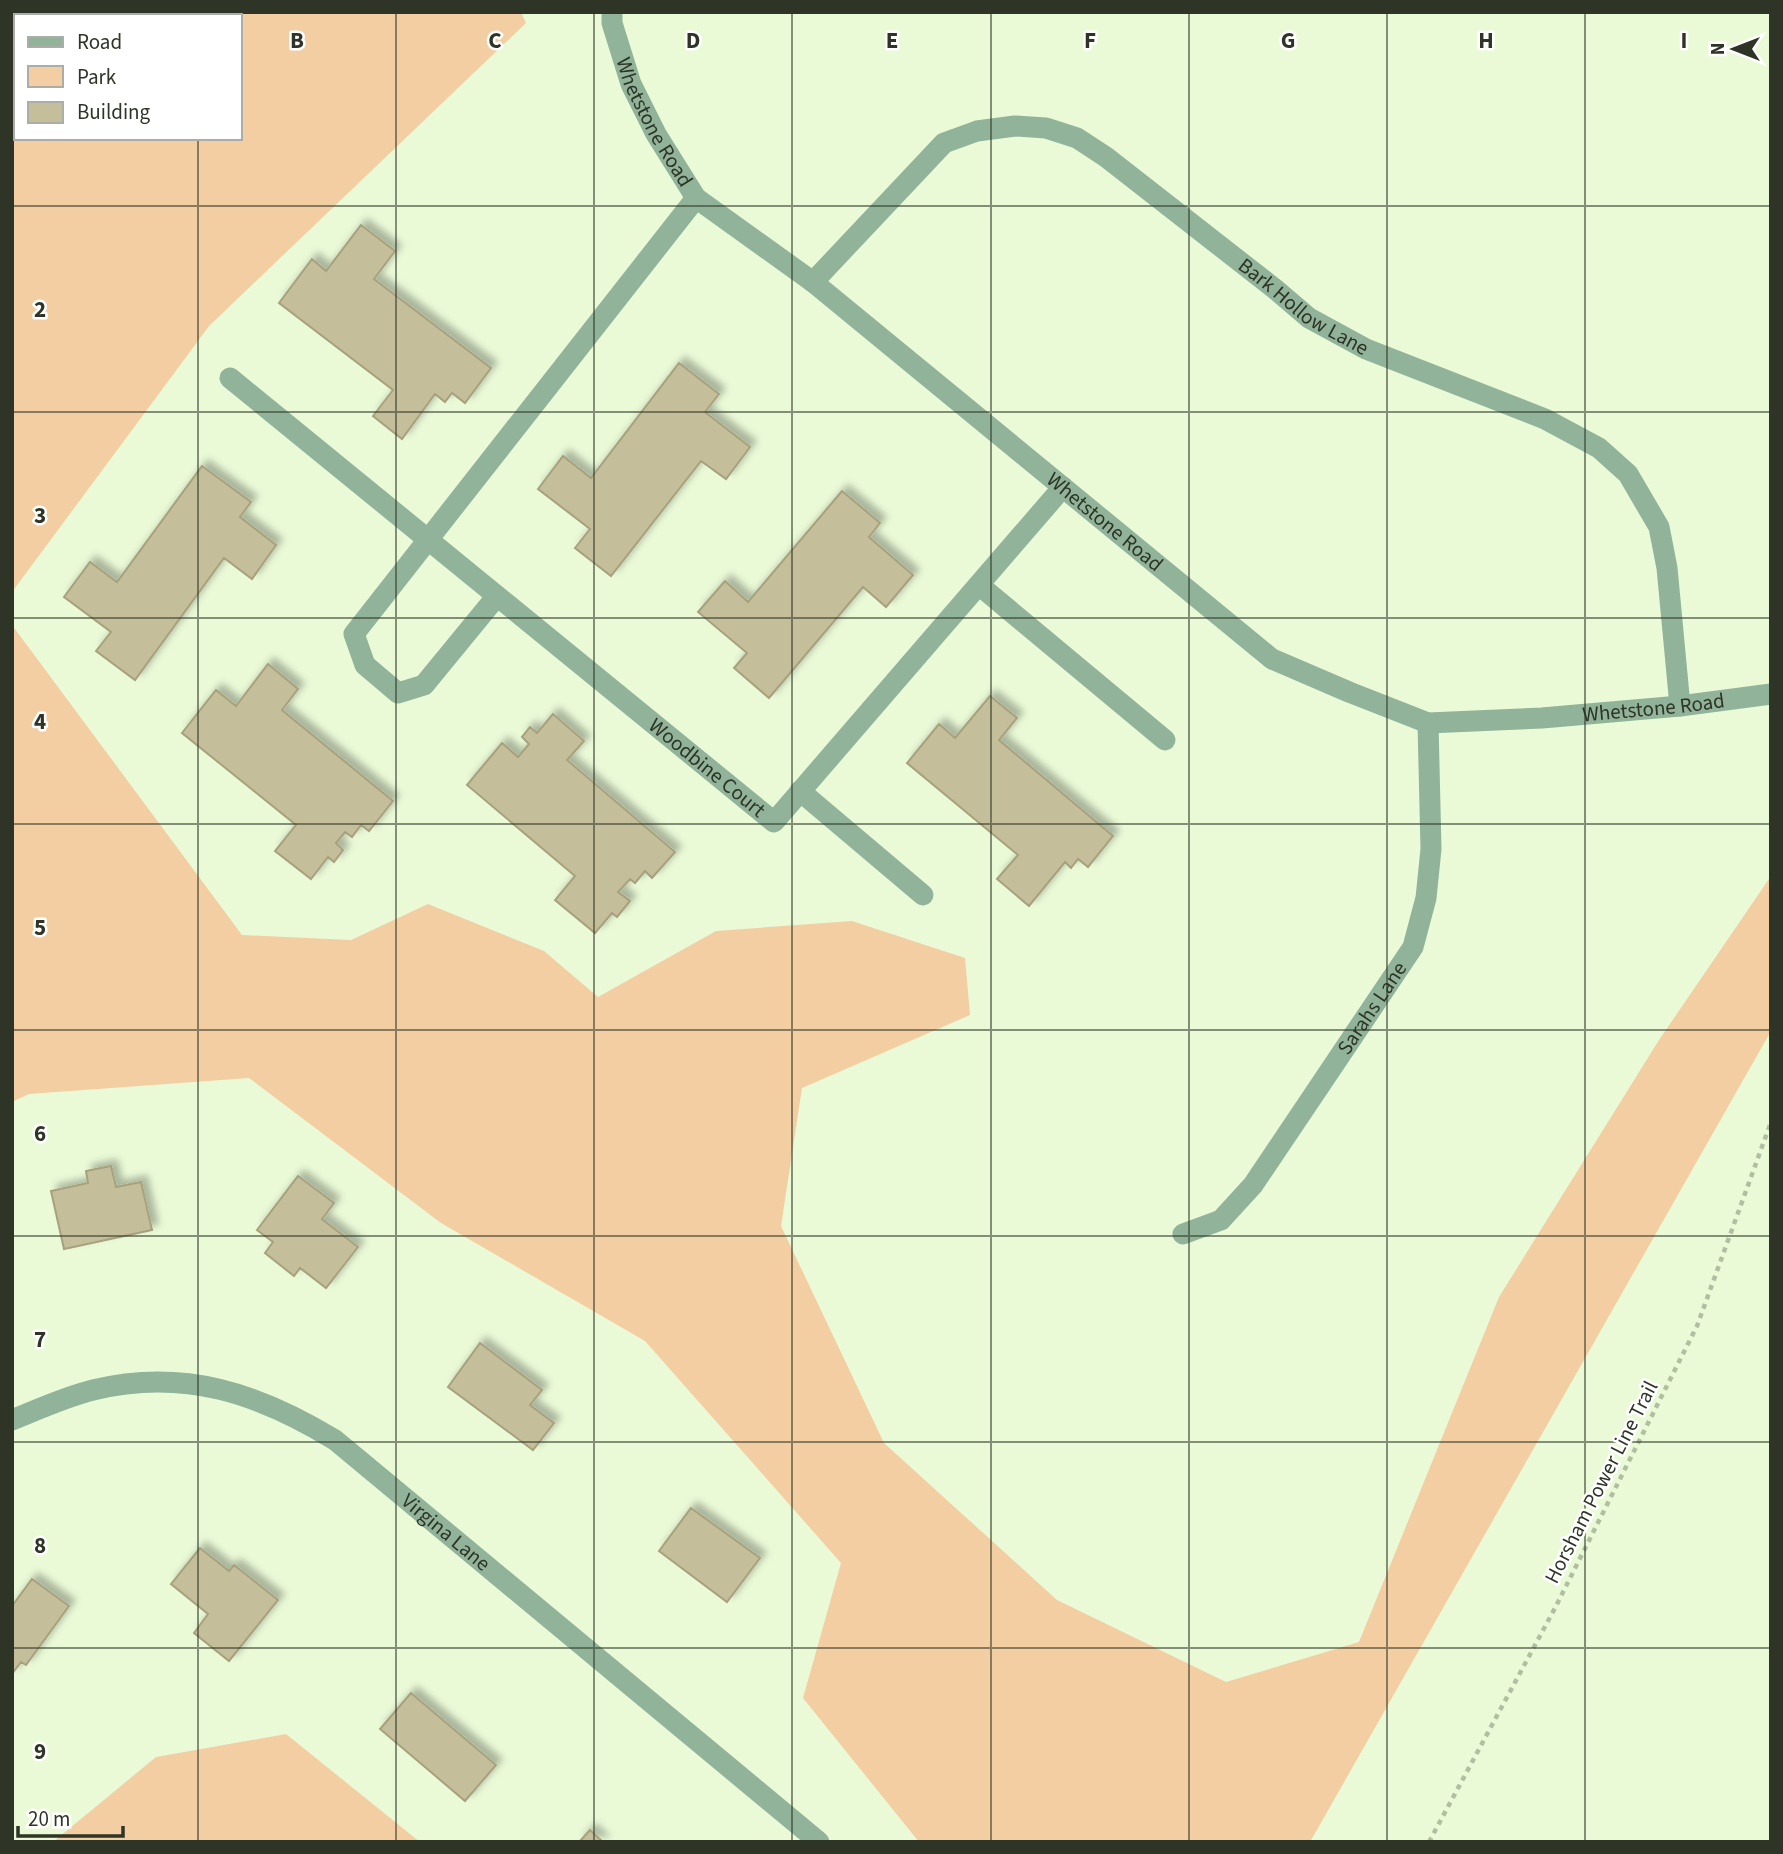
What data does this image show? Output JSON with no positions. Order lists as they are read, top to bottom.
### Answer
{
  "streets": {
    "street": [
      "Whetstone Road",
      "Bark Hollow Lane",
      "Woodbine Court",
      "Sarahs Lane",
      "Virgina Lane"
    ],
    "path": ["Horsham Power Line Trail"]
  },
  "crossings": [
    ["Whetstone Road", "Bark Hollow Lane"],
    ["Whetstone Road", "Woodbine Court"],
    ["Whetstone Road", "Sarahs Lane"]
  ],
  "legend": ["Road", "Park", "Building"],
  "scale_bar": "20 m",
  "north": "left",
  "grid": {
    "columns": [
      "B",
      "C",
      "D",
      "E",
      "F",
      "G",
      "H",
      "I"
    ],
    "rows": [
      "2",
      "3",
      "4",
      "5",
      "6",
      "7",
      "8",
      "9"
    ]
  }
}
